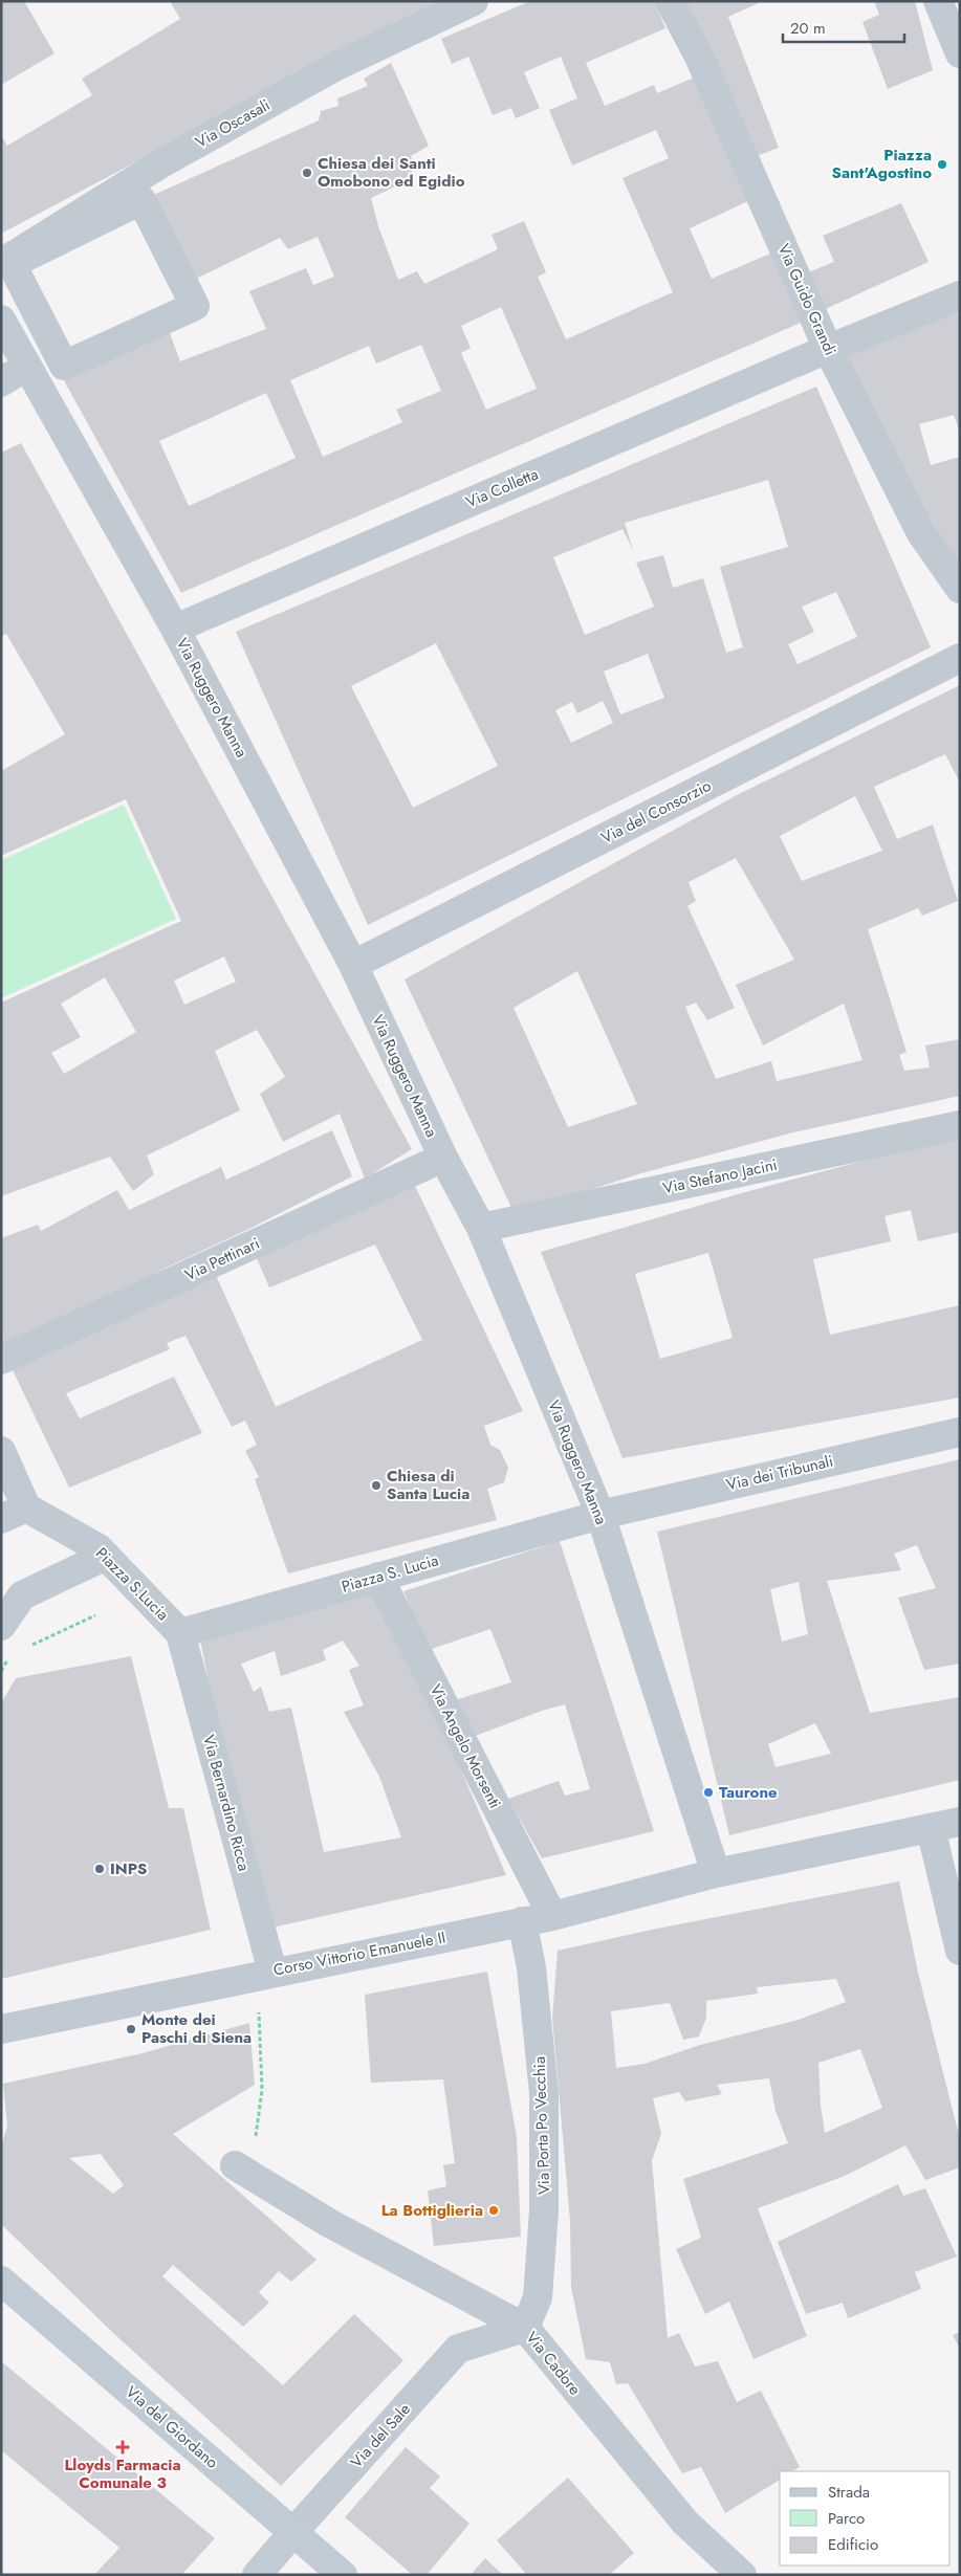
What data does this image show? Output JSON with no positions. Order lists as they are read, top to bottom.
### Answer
{
  "streets": {
    "street": [
      "Via Oscasali",
      "Via Guido Grandi",
      "Via Colletta",
      "Via Ruggero Manna",
      "Via del Consorzio",
      "Via Stefano Jacini",
      "Via Pettinari",
      "Via dei Tribunali",
      "Piazza S. Lucia",
      "Piazza S.Lucia",
      "Via Angelo Morsenti",
      "Via Bernardino Ricca",
      "Corso Vittorio Emanuele II",
      "Via Porta Po Vecchia",
      "Via Cadore",
      "Via del Giordano",
      "Via del Sale"
    ]
  },
  "crossings": [
    ["Via Guido Grandi", "Via Colletta"],
    ["Via Colletta", "Via Ruggero Manna"],
    ["Via Ruggero Manna", "Via del Consorzio"],
    ["Via Ruggero Manna", "Via Stefano Jacini"],
    ["Via Ruggero Manna", "Via Pettinari"],
    ["Via Ruggero Manna", "Via dei Tribunali"],
    ["Via Ruggero Manna", "Piazza S. Lucia"],
    ["Via Ruggero Manna", "Corso Vittorio Emanuele II"],
    ["Via dei Tribunali", "Piazza S. Lucia"],
    ["Piazza S. Lucia", "Piazza S.Lucia"],
    ["Piazza S. Lucia", "Via Angelo Morsenti"],
    ["Piazza S. Lucia", "Via Bernardino Ricca"],
    ["Piazza S.Lucia", "Via Bernardino Ricca"],
    ["Via Angelo Morsenti", "Corso Vittorio Emanuele II"],
    ["Via Bernardino Ricca", "Corso Vittorio Emanuele II"],
    ["Corso Vittorio Emanuele II", "Via Porta Po Vecchia"],
    ["Via Porta Po Vecchia", "Via Cadore"],
    ["Via Porta Po Vecchia", "Via del Sale"],
    ["Via Cadore", "Via del Sale"],
    ["Via del Giordano", "Via del Sale"]
  ],
  "places": {
    "other": [
      "Piazza Sant'Agostino",
      "Chiesa dei Santi Omobono ed Egidio",
      "Chiesa di Santa Lucia",
      "Taurone",
      "INPS",
      "Monte dei Paschi di Siena",
      "La Bottiglieria"
    ],
    "health": ["Lloyds Farmacia Comunale 3"]
  },
  "legend": ["Strada", "Parco", "Edificio"],
  "scale_bar": "20 m"
}
